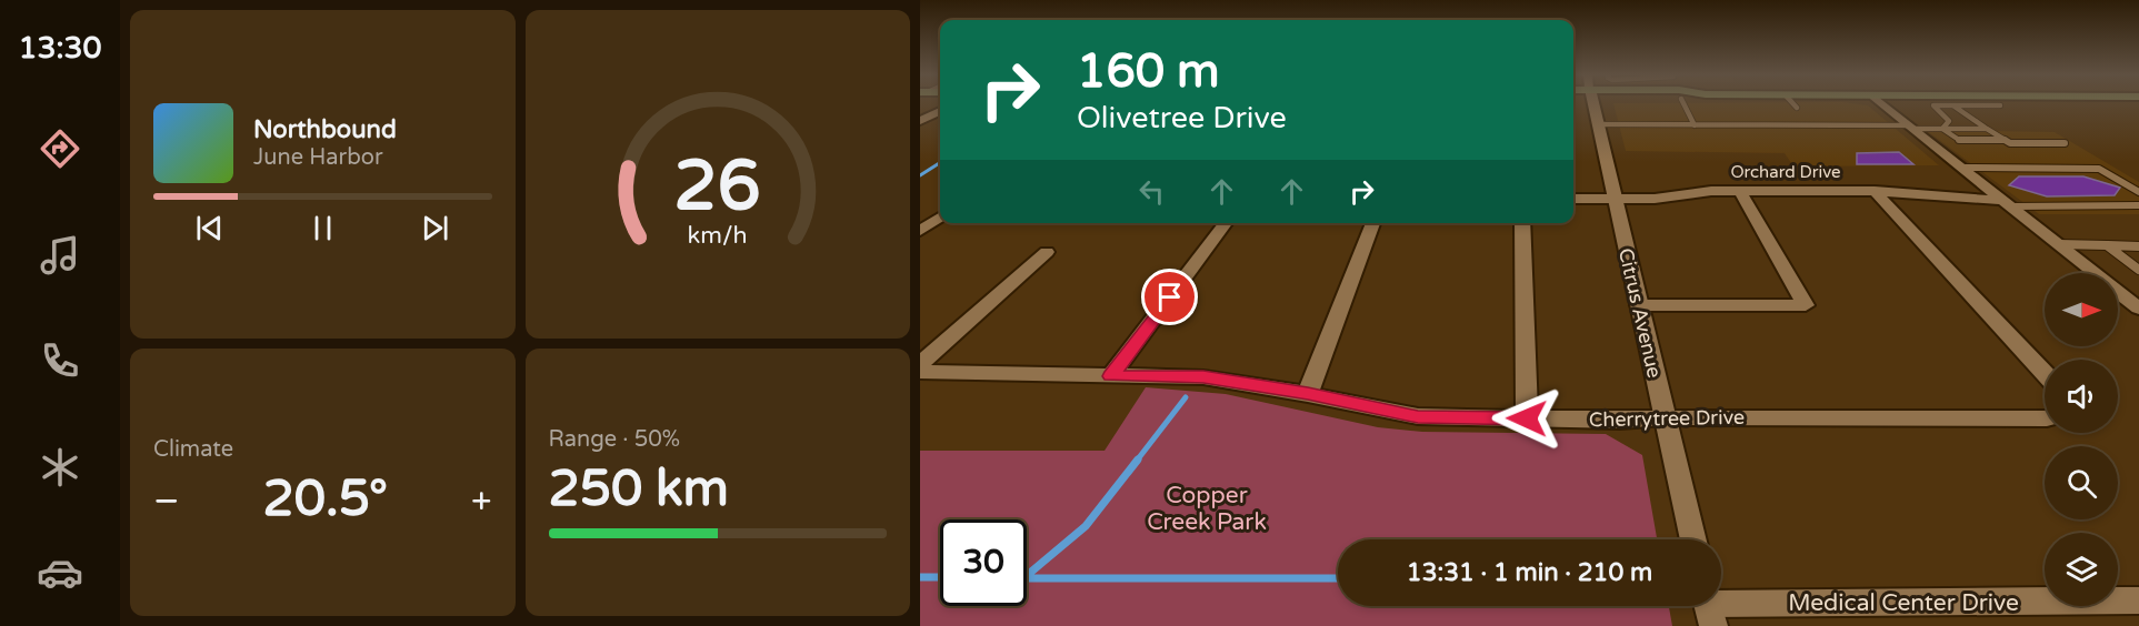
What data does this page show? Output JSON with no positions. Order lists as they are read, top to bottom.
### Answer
{
  "streets": {
    "street": [
      "Orchard Drive",
      "Citrus Avenue",
      "Cherrytree Drive",
      "Medical Center Drive"
    ]
  },
  "crossings": [
    ["Orchard Drive", "Citrus Avenue"],
    ["Citrus Avenue", "Cherrytree Drive"]
  ],
  "parks": ["Copper Creek Park"],
  "north": "right",
  "page": {
    "tabs": "13:30",
    "turn": ["160 m", "Olivetree Drive"],
    "song": ["Northbound", "June Harbor"],
    "tile": [
      "Climate",
      ["Range · 50%", "250 km"]
    ],
    "heat": ["−", "20.5°", "+"],
    "limit": "30",
    "trip": "13:31 · 1 min · 210 m",
    "gauge": ["26", "km/h"]
  }
}
